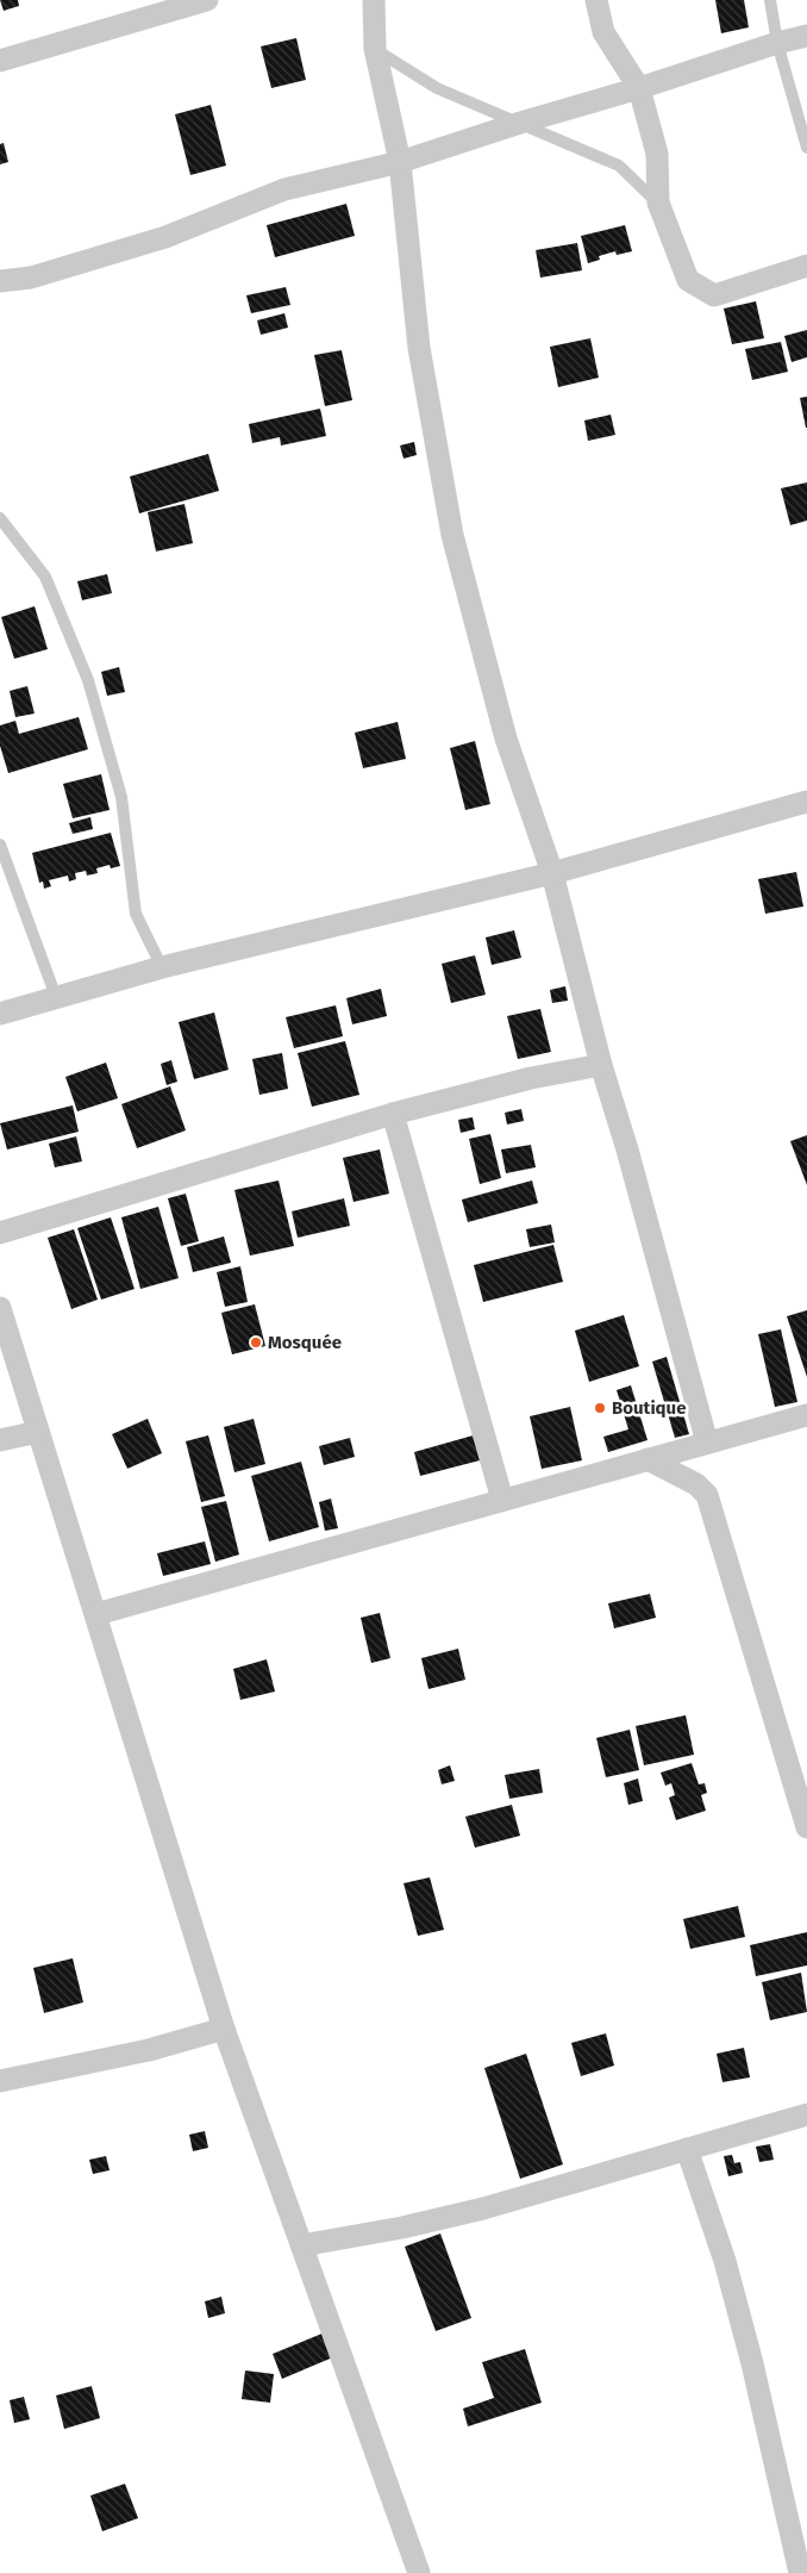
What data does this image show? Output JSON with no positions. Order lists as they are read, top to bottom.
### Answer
{
  "places": ["Mosquée", "Boutique"]
}
